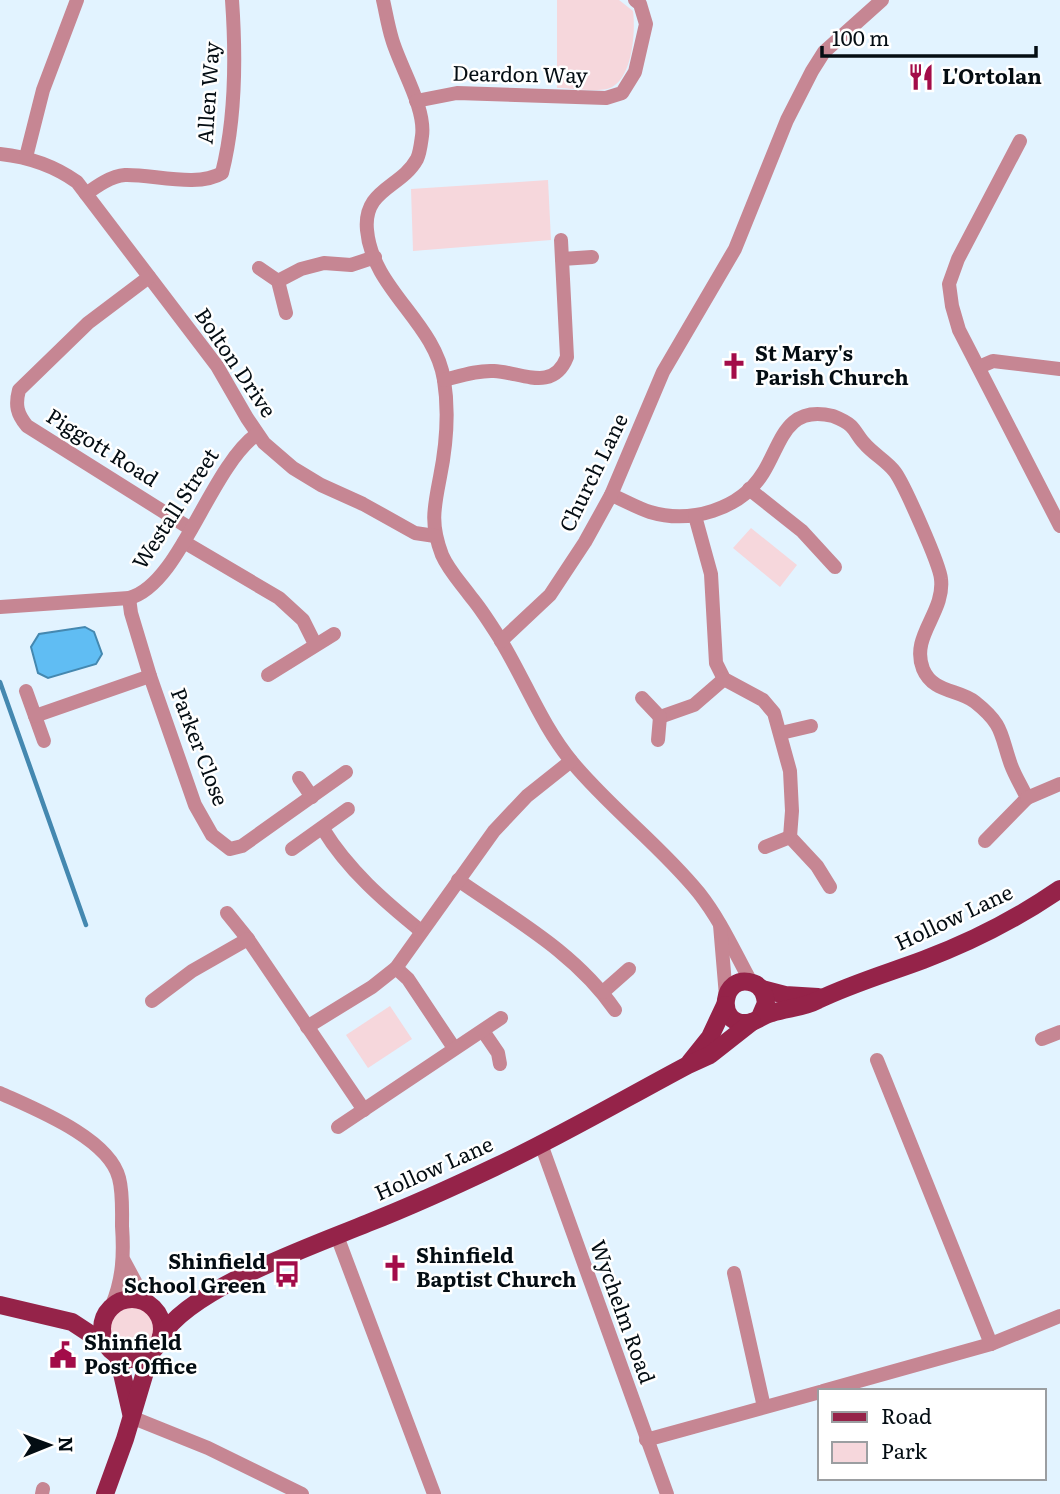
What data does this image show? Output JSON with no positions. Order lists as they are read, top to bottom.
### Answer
{
  "streets": {
    "main road": ["Hollow Lane"],
    "street": [
      "Deardon Way",
      "Allen Way",
      "Bolton Drive",
      "Piggott Road",
      "Church Lane",
      "Westall Street",
      "Parker Close",
      "Wychelm Road"
    ]
  },
  "crossings": [
    ["Allen Way", "Bolton Drive"],
    ["Bolton Drive", "Westall Street"],
    ["Piggott Road", "Westall Street"],
    ["Westall Street", "Parker Close"],
    ["Hollow Lane", "Wychelm Road"]
  ],
  "places": {
    "restaurant": ["L'Ortolan"],
    "church": ["St Mary's Parish Church", "Shinfield Baptist Church"],
    "bus stop": ["Shinfield School Green"],
    "public building": ["Shinfield Post Office"]
  },
  "legend": ["Road", "Park"],
  "scale_bar": "100 m",
  "north": "right"
}
